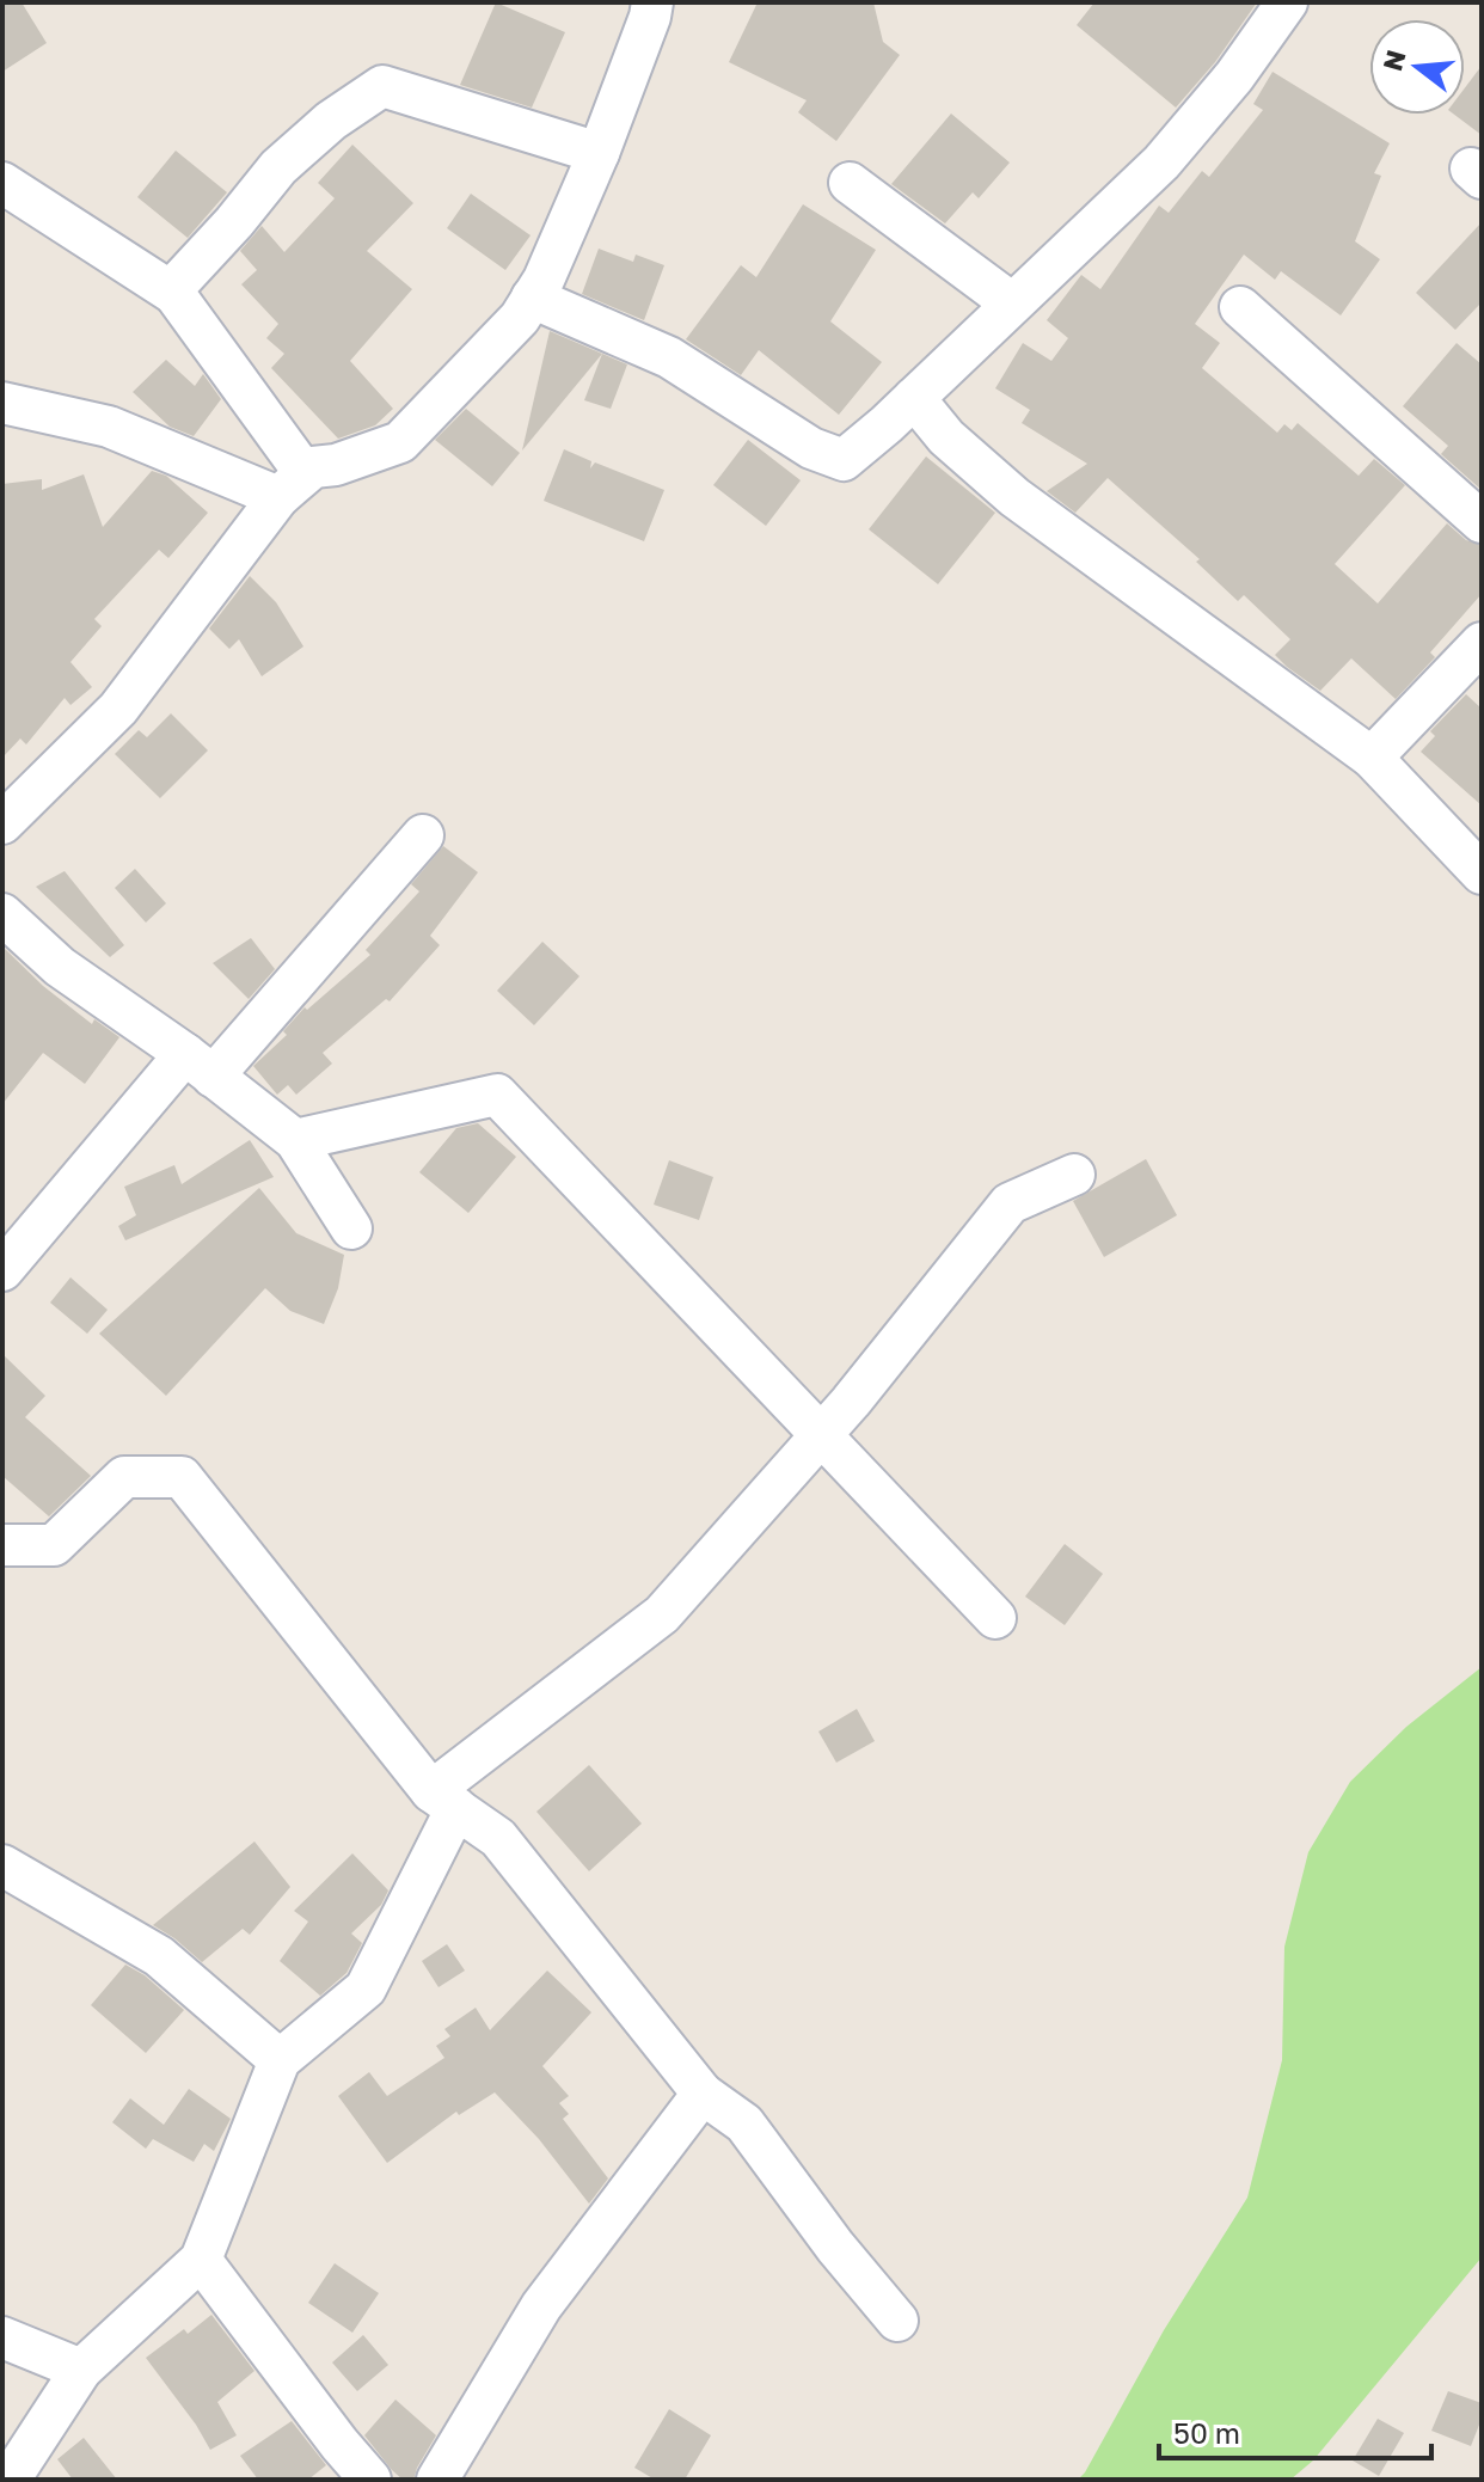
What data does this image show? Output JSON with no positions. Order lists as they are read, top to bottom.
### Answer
{
  "scale_bar": "50 m",
  "north": "left"
}
